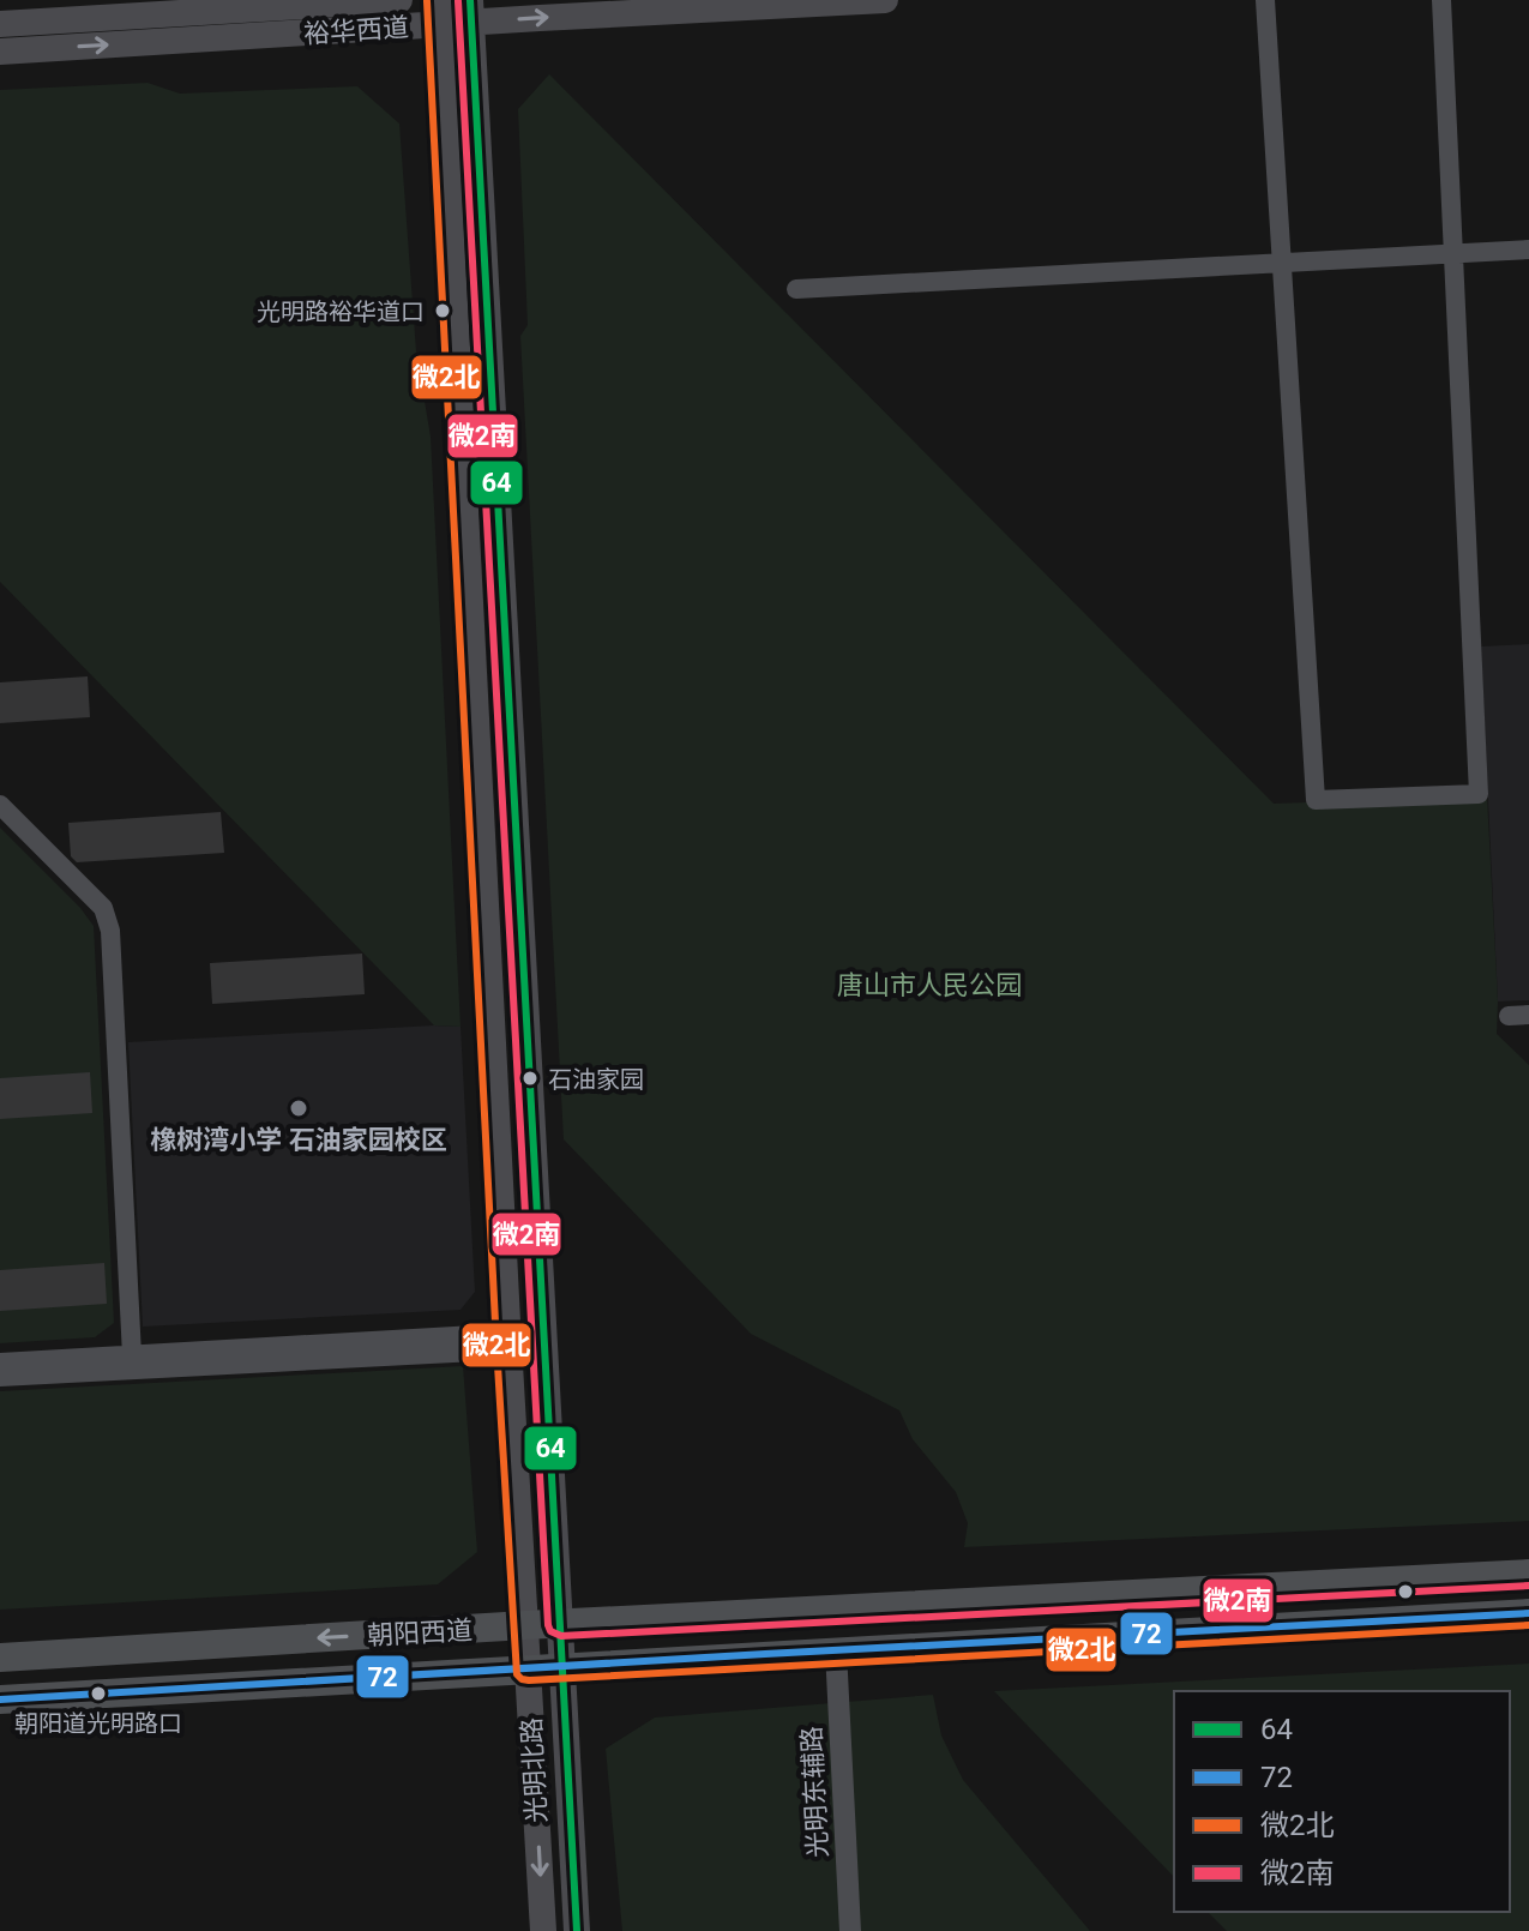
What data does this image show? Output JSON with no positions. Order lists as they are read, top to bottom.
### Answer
{
  "streets": {
    "main road": ["裕华西道", "朝阳西道", "光明北路"],
    "street": ["光明东辅路"]
  },
  "crossings": [
    ["裕华西道", "光明北路"],
    ["朝阳西道", "光明北路"],
    ["朝阳西道", "光明东辅路"]
  ],
  "parks": ["唐山市人民公园"],
  "places": [
    "光明路裕华道口",
    "石油家园",
    "橡树湾小学 石油家园校区",
    "朝阳道光明路口"
  ],
  "lines": [
    "transit line 64",
    "transit line 微2北",
    "transit line 微2南",
    "transit line 72"
  ],
  "legend": [
    "64",
    "72",
    "微2北",
    "微2南"
  ]
}
